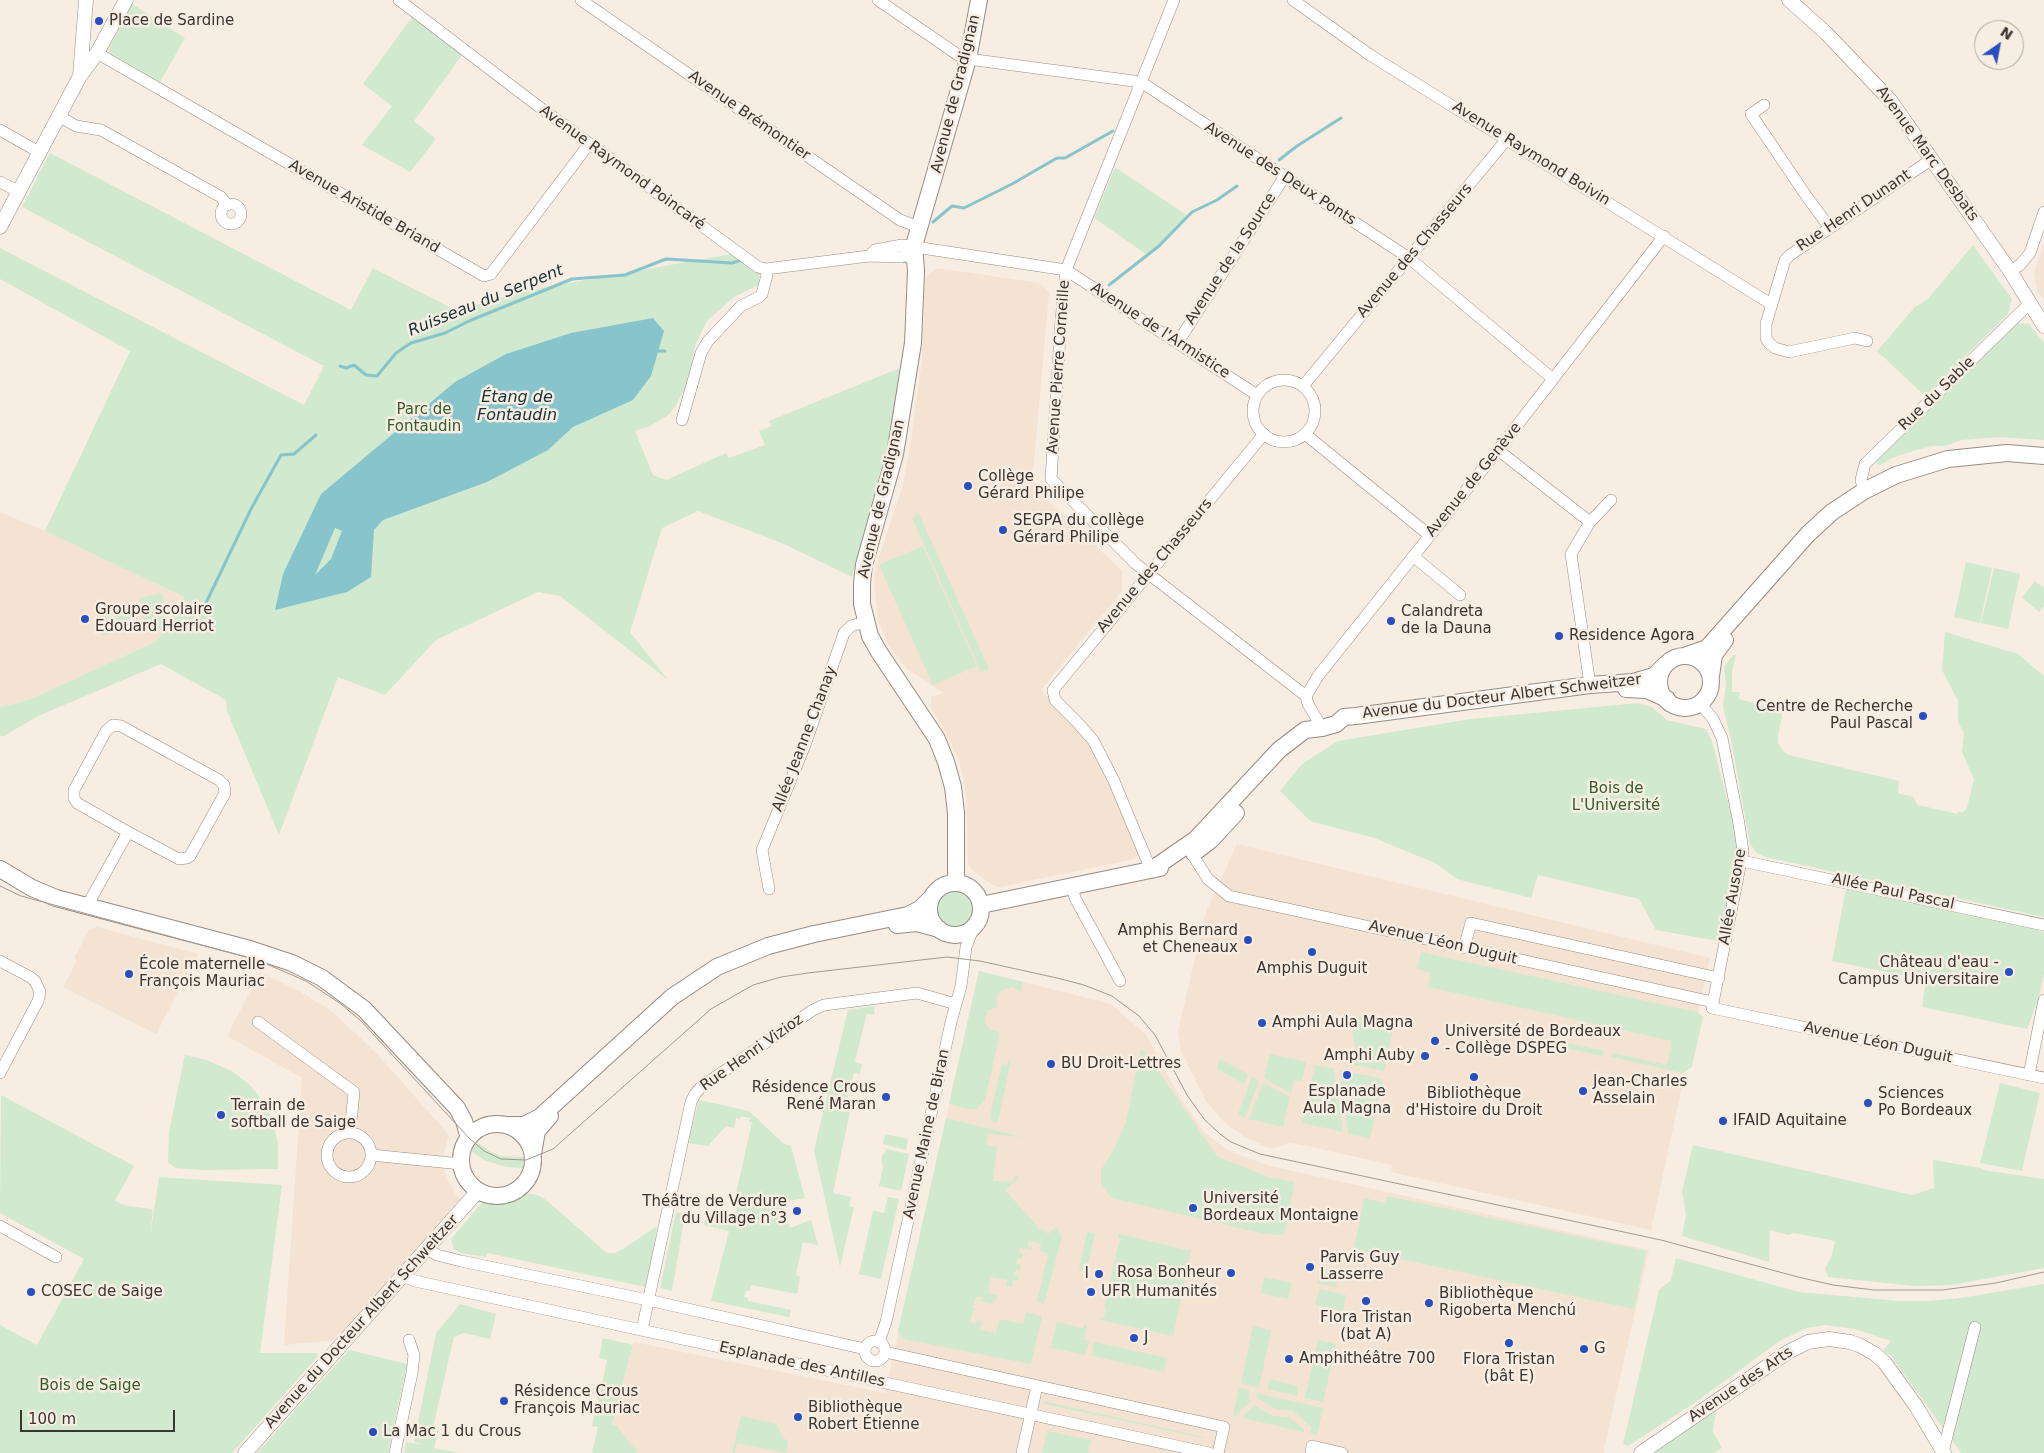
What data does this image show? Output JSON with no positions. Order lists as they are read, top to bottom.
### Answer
{
  "streets": {
    "main road": ["Avenue de Gradignan", "Avenue du Docteur Albert Schweitzer"],
    "street": [
      "Avenue Brémontier",
      "Avenue Raymond Boivin",
      "Avenue Marc Desbats",
      "Avenue Raymond Poincaré",
      "Avenue des Deux Ponts",
      "Avenue Aristide Briand",
      "Rue Henri Dunant",
      "Avenue des Chasseurs",
      "Avenue de la Source",
      "Avenue de l'Armistice",
      "Avenue Pierre Corneille",
      "Rue du Sable",
      "Avenue de Genève",
      "Allée Jeanne Chanay",
      "Allée Paul Pascal",
      "Allée Ausone",
      "Avenue Léon Duguit",
      "Rue Henri Vizioz",
      "Avenue Maine de Biran",
      "Esplanade des Antilles",
      "Avenue des Arts"
    ]
  },
  "crossings": [
    ["Avenue de Gradignan", "Avenue Brémontier"],
    ["Avenue de Gradignan", "Avenue des Deux Ponts"],
    ["Avenue de Gradignan", "Avenue de l'Armistice"],
    ["Avenue de Gradignan", "Avenue du Docteur Albert Schweitzer"],
    ["Avenue de Gradignan", "Allée Jeanne Chanay"],
    ["Avenue de Gradignan", "Avenue Maine de Biran"],
    ["Avenue Raymond Boivin", "Rue Henri Dunant"],
    ["Avenue Raymond Boivin", "Avenue des Chasseurs"],
    ["Avenue Raymond Boivin", "Avenue de Genève"],
    ["Avenue Marc Desbats", "Rue Henri Dunant"],
    ["Avenue Marc Desbats", "Rue du Sable"],
    ["Avenue Raymond Poincaré", "Avenue Aristide Briand"],
    ["Avenue des Deux Ponts", "Avenue des Chasseurs"],
    ["Avenue des Deux Ponts", "Avenue de la Source"],
    ["Avenue des Deux Ponts", "Avenue Pierre Corneille"],
    ["Avenue des Deux Ponts", "Avenue de Genève"],
    ["Avenue des Chasseurs", "Avenue de l'Armistice"],
    ["Avenue des Chasseurs", "Avenue Pierre Corneille"],
    ["Avenue des Chasseurs", "Avenue du Docteur Albert Schweitzer"],
    ["Avenue de la Source", "Avenue de l'Armistice"],
    ["Avenue de l'Armistice", "Avenue Pierre Corneille"],
    ["Avenue Pierre Corneille", "Avenue de Genève"],
    ["Avenue du Docteur Albert Schweitzer", "Allée Ausone"],
    ["Avenue du Docteur Albert Schweitzer", "Avenue Léon Duguit"],
    ["Avenue du Docteur Albert Schweitzer", "Avenue Maine de Biran"],
    ["Avenue du Docteur Albert Schweitzer", "Esplanade des Antilles"],
    ["Allée Paul Pascal", "Allée Ausone"],
    ["Allée Ausone", "Avenue Léon Duguit"],
    ["Rue Henri Vizioz", "Avenue Maine de Biran"],
    ["Rue Henri Vizioz", "Esplanade des Antilles"],
    ["Avenue Maine de Biran", "Esplanade des Antilles"]
  ],
  "water": ["Ruisseau du Serpent", "Étang de Fontaudin"],
  "parks": ["Parc de Fontaudin", "Bois de L'Université", "Bois de Saige"],
  "places": [
    "Place de Sardine",
    "Collège Gérard Philipe",
    "SEGPA du collège Gérard Philipe",
    "Groupe scolaire Edouard Herriot",
    "Calandreta de la Dauna",
    "Residence Agora",
    "Centre de Recherche Paul Pascal",
    "Amphis Bernard et Cheneaux",
    "Amphis Duguit",
    "Château d'eau - Campus Universitaire",
    "École maternelle François Mauriac",
    "Amphi Aula Magna",
    "Université de Bordeaux - Collège DSPEG",
    "Amphi Auby",
    "BU Droit-Lettres",
    "Esplanade Aula Magna",
    "Bibliothèque d'Histoire du Droit",
    "Jean-Charles Asselain",
    "Résidence Crous René Maran",
    "Sciences Po Bordeaux",
    "Terrain de softball de Saige",
    "IFAID Aquitaine",
    "Université Bordeaux Montaigne",
    "Théâtre de Verdure du Village n°3",
    "Parvis Guy Lasserre",
    "Rosa Bonheur",
    "I",
    "COSEC de Saige",
    "UFR Humanités",
    "Flora Tristan (bat A)",
    "Bibliothèque Rigoberta Menchú",
    "J",
    "Flora Tristan (bât E)",
    "G",
    "Amphithéâtre 700",
    "Résidence Crous François Mauriac",
    "Bibliothèque Robert Étienne",
    "La Mac 1 du Crous"
  ],
  "scale_bar": "100 m",
  "north": "top right"
}
